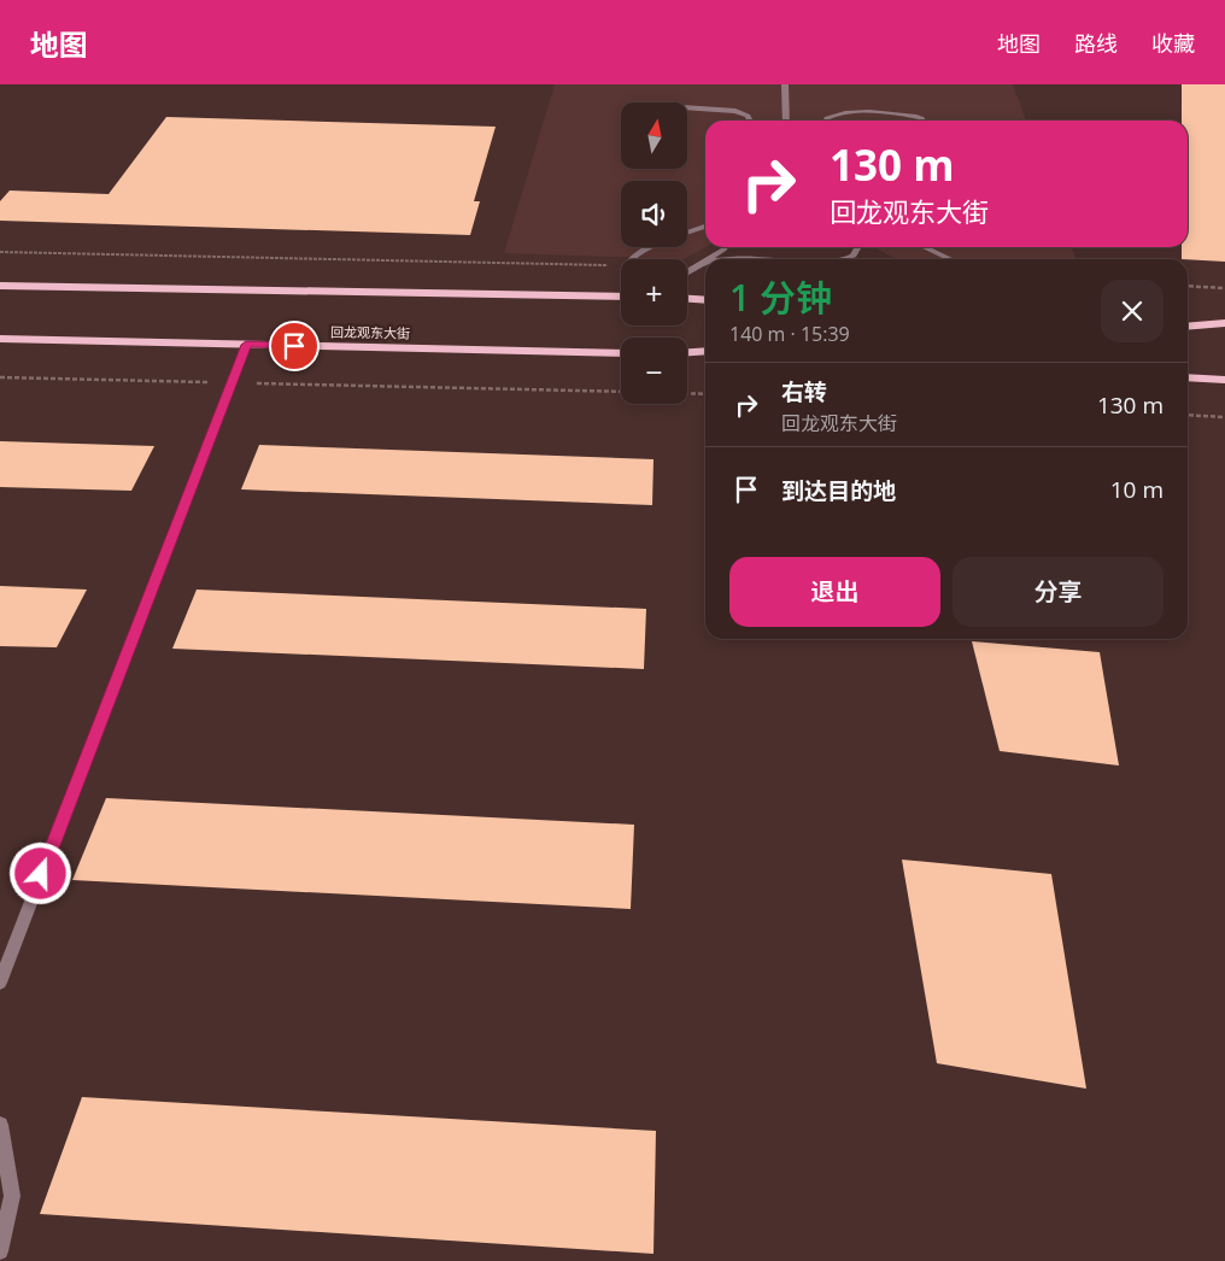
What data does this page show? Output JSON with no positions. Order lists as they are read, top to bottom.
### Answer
{
  "streets": {
    "main road": ["回龙观东大街"]
  },
  "north": "top",
  "page": {
    "header": "地图",
    "nav": ["地图", "路线", "收藏"],
    "map_buttons": ["+", "−"],
    "turn": ["130 m", "回龙观东大街"],
    "heading": ["1 分钟", "140 m · 15:39"],
    "list": [
      {
        "name": "右转",
        "note": "回龙观东大街",
        "value": "130 m"
      },
      {
        "name": "到达目的地",
        "value": "10 m"
      }
    ],
    "buttons": ["退出", "分享"]
  }
}
